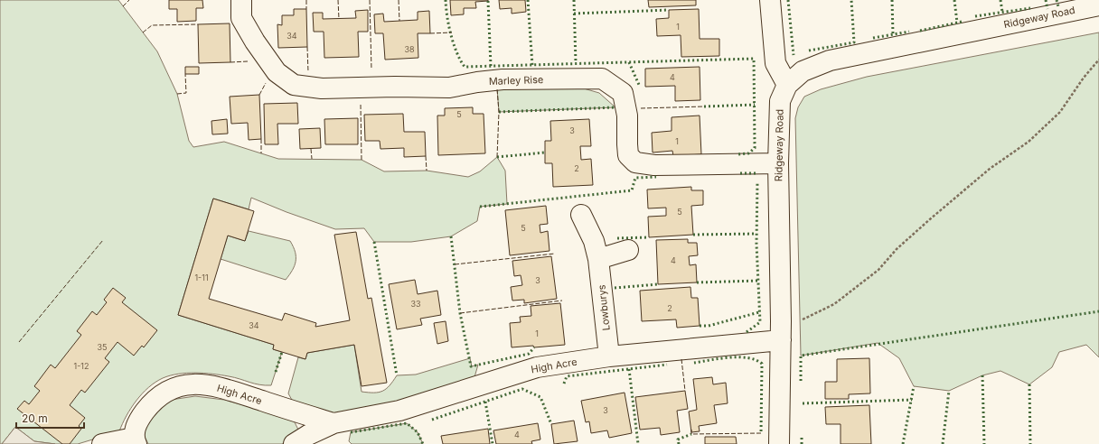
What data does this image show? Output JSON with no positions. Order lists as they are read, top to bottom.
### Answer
{
  "streets": {
    "street": [
      "Ridgeway Road",
      "Marley Rise",
      "Lowburys",
      "High Acre"
    ]
  },
  "crossings": [
    ["Ridgeway Road", "Marley Rise"],
    ["Ridgeway Road", "High Acre"],
    ["Lowburys", "High Acre"]
  ],
  "house_numbers": [
    "1",
    "34",
    "38",
    "4",
    "5",
    "3",
    "1",
    "2",
    "5",
    "5",
    "4",
    "1-11",
    "3",
    "33",
    "2",
    "34",
    "1",
    "35",
    "1-12",
    "3",
    "4"
  ],
  "scale_bar": "20 m"
}
